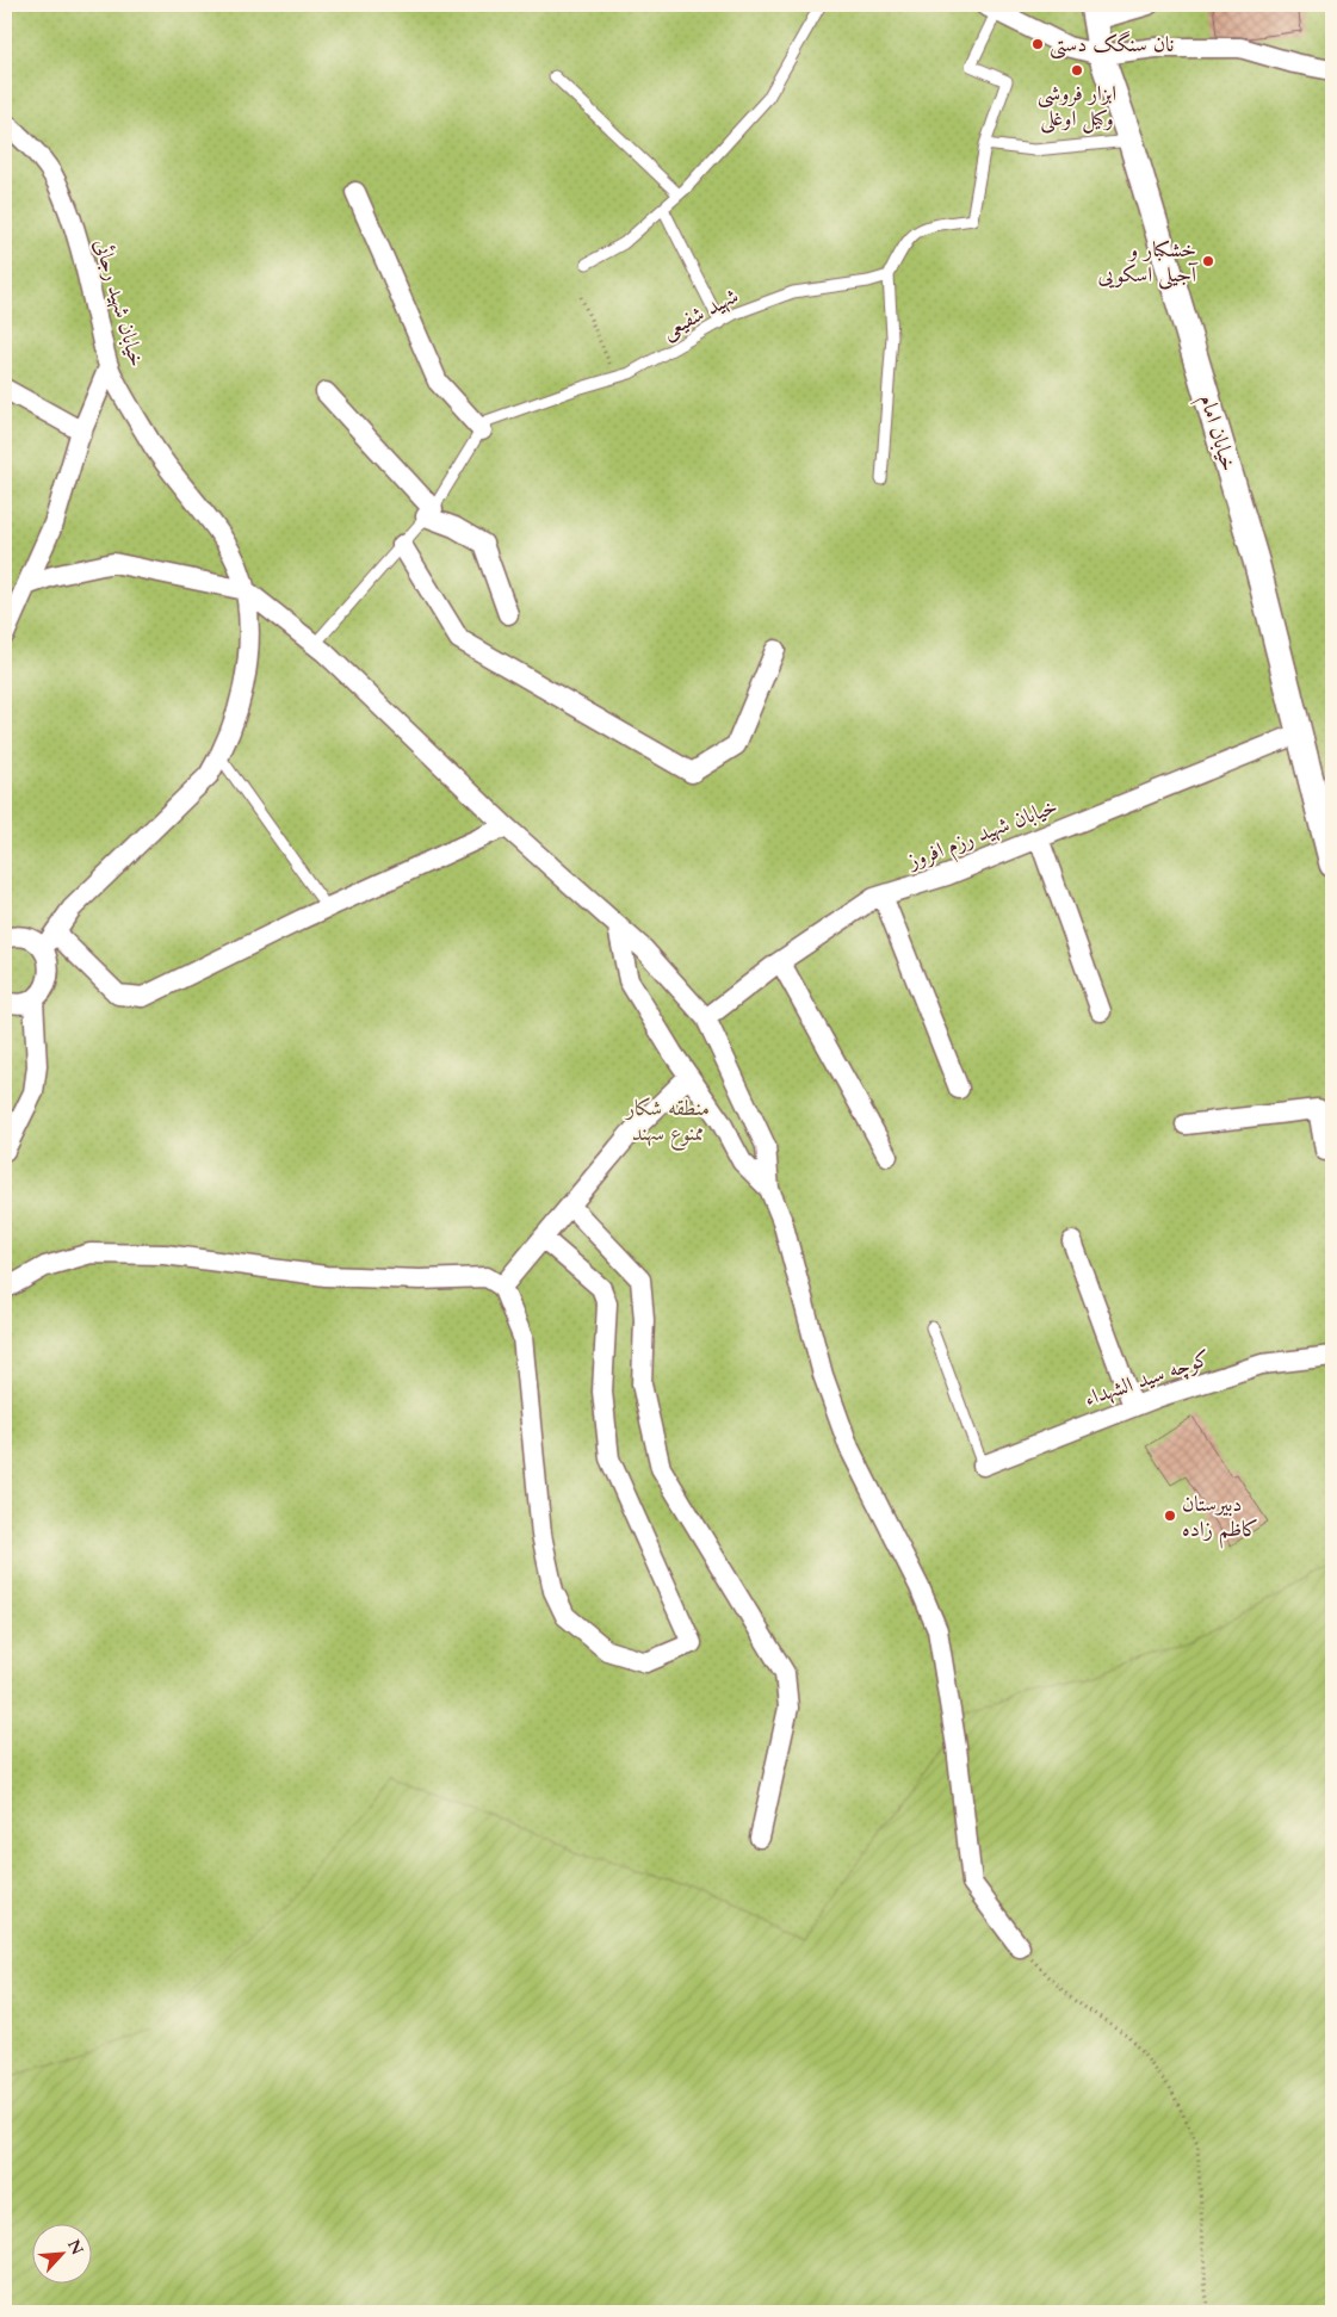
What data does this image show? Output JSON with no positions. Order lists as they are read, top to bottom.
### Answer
{
  "streets": {
    "street": [
      "خیابان شهید رجائی",
      "خیابان امام",
      "خیابان شهید رزم افروز",
      "کوچه سید الشهداء"
    ],
    "lane": ["شهید شفیعی"]
  },
  "crossings": [
    ["خیابان امام", "خیابان شهید رزم افروز"]
  ],
  "parks": ["منطقه شکار ممنوع سهند"],
  "places": [
    "نان سنگک دستی",
    "ابزار فروشی وکیل اوغلی",
    "خشکبار و آجیلی اسکویی",
    "دبیرستان کاظم زاده"
  ],
  "north": "top right"
}
